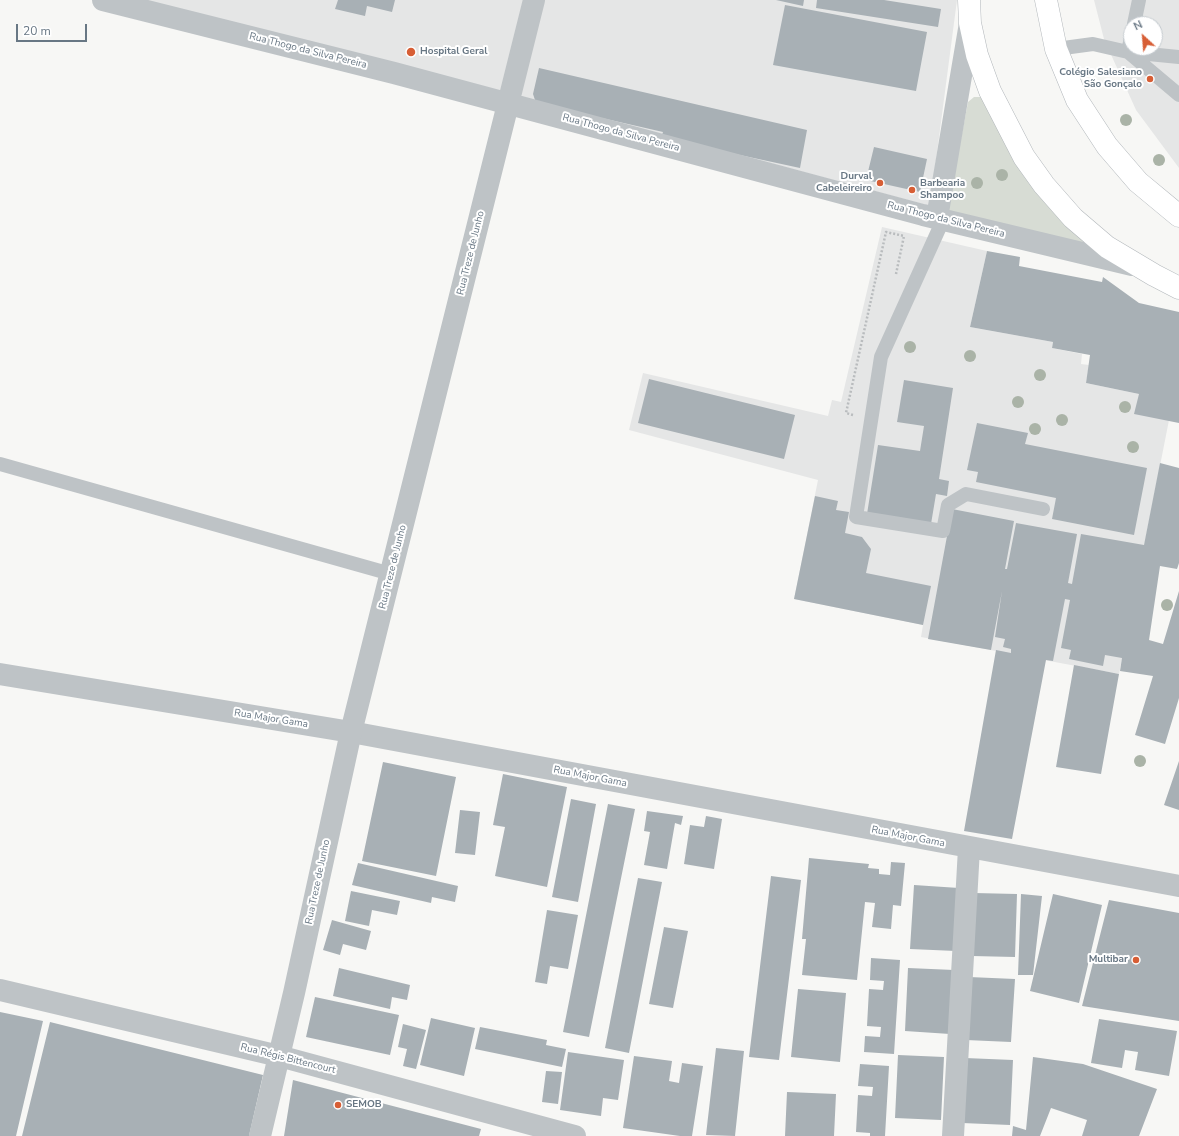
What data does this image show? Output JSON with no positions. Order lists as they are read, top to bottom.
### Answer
{
  "streets": {
    "street": [
      "Rua Thogo da Silva Pereira",
      "Rua Treze de Junho",
      "Rua Major Gama",
      "Rua Régis Bittencourt"
    ]
  },
  "crossings": [
    ["Rua Thogo da Silva Pereira", "Rua Treze de Junho"],
    ["Rua Treze de Junho", "Rua Major Gama"],
    ["Rua Treze de Junho", "Rua Régis Bittencourt"]
  ],
  "places": [
    "Hospital Geral",
    "Colégio Salesiano São Gonçalo",
    "Durval Cabeleireiro",
    "Barbearia Shampoo",
    "Multibar",
    "SEMOB"
  ],
  "scale_bar": "20 m",
  "north": "top left"
}
